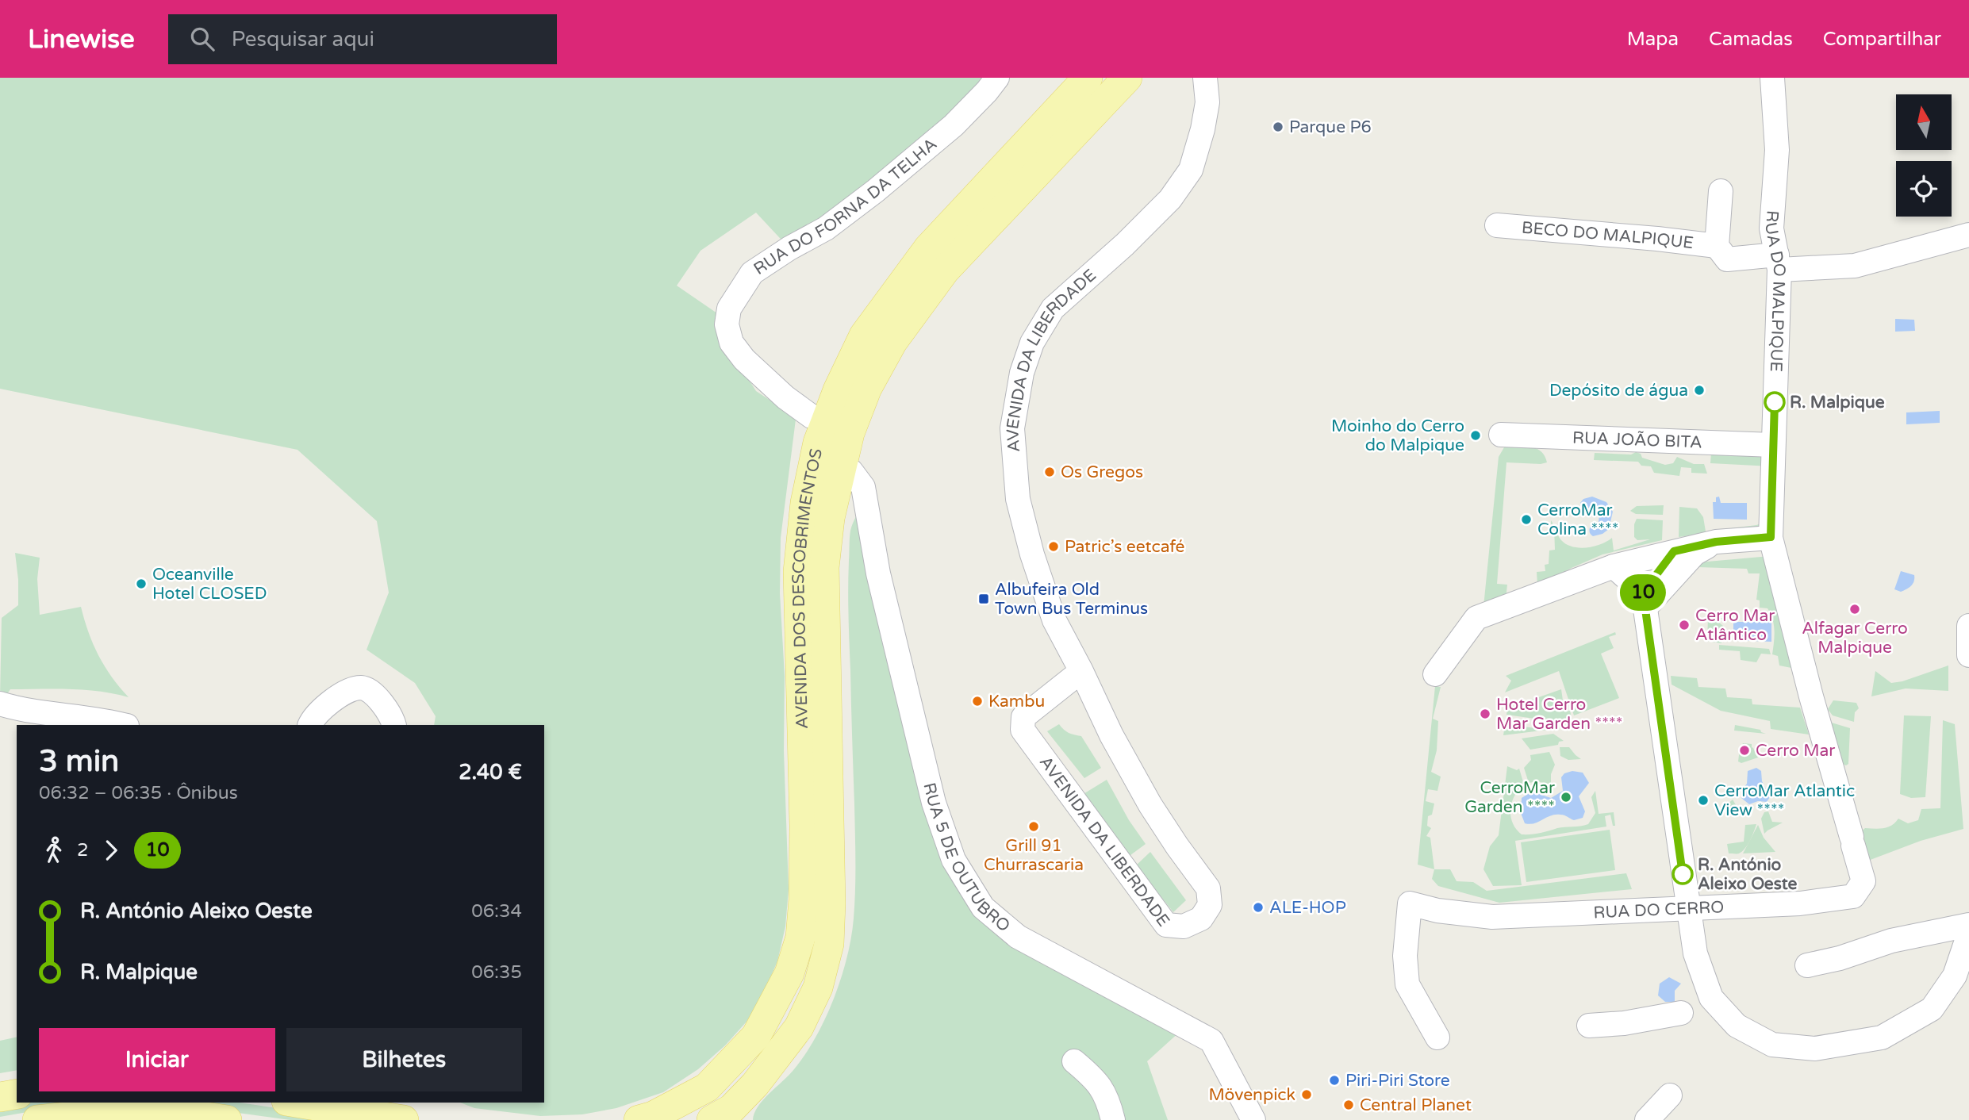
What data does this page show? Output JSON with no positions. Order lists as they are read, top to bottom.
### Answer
{
  "streets": {
    "main road": ["AVENIDA DOS DESCOBRIMENTOS"],
    "street": [
      "RUA DO FORNA DA TELHA",
      "BECO DO MALPIQUE",
      "RUA DO MALPIQUE",
      "AVENIDA DA LIBERDADE",
      "RUA JOÃO BITA",
      "RUA 5 DE OUTUBRO",
      "RUA DO CERRO"
    ]
  },
  "crossings": [
    ["BECO DO MALPIQUE", "RUA DO MALPIQUE"],
    ["RUA DO MALPIQUE", "RUA JOÃO BITA"],
    ["RUA DO MALPIQUE", "RUA DO CERRO"]
  ],
  "places": {
    "other": [
      "Parque P6",
      "Depósito de água",
      "R. Malpique",
      "Moinho do Cerro do Malpique",
      "Os Gregos",
      "CerroMar Colina ****",
      "Patric’s eetcafé",
      "Oceanville Hotel CLOSED",
      "Alfagar Cerro Malpique",
      "Cerro Mar Atlântico",
      "Kambu",
      "Hotel Cerro Mar Garden ****",
      "Cerro Mar",
      "CerroMar Garden ****",
      "CerroMar Atlantic View ****",
      "Grill 91 Churrascaria",
      "R. António Aleixo Oeste",
      "ALE-HOP",
      "Piri-Piri Store",
      "Mövenpick",
      "Central Planet"
    ],
    "transit": ["Albufeira Old Town Bus Terminus"]
  },
  "lines": ["bus line 10"],
  "north": "top",
  "page": {
    "header": "Linewise",
    "search": "Pesquisar aqui",
    "nav": ["Mapa", "Camadas", "Compartilhar"],
    "on_map": "10",
    "heading": ["3 min", "06:32 – 06:35 · Ônibus", "2.40 €"],
    "legs": ["2", "10"],
    "list": [
      {
        "name": "R. António Aleixo Oeste",
        "value": "06:34"
      },
      {
        "name": "R. Malpique",
        "value": "06:35"
      }
    ],
    "buttons": ["Iniciar", "Bilhetes"]
  }
}
